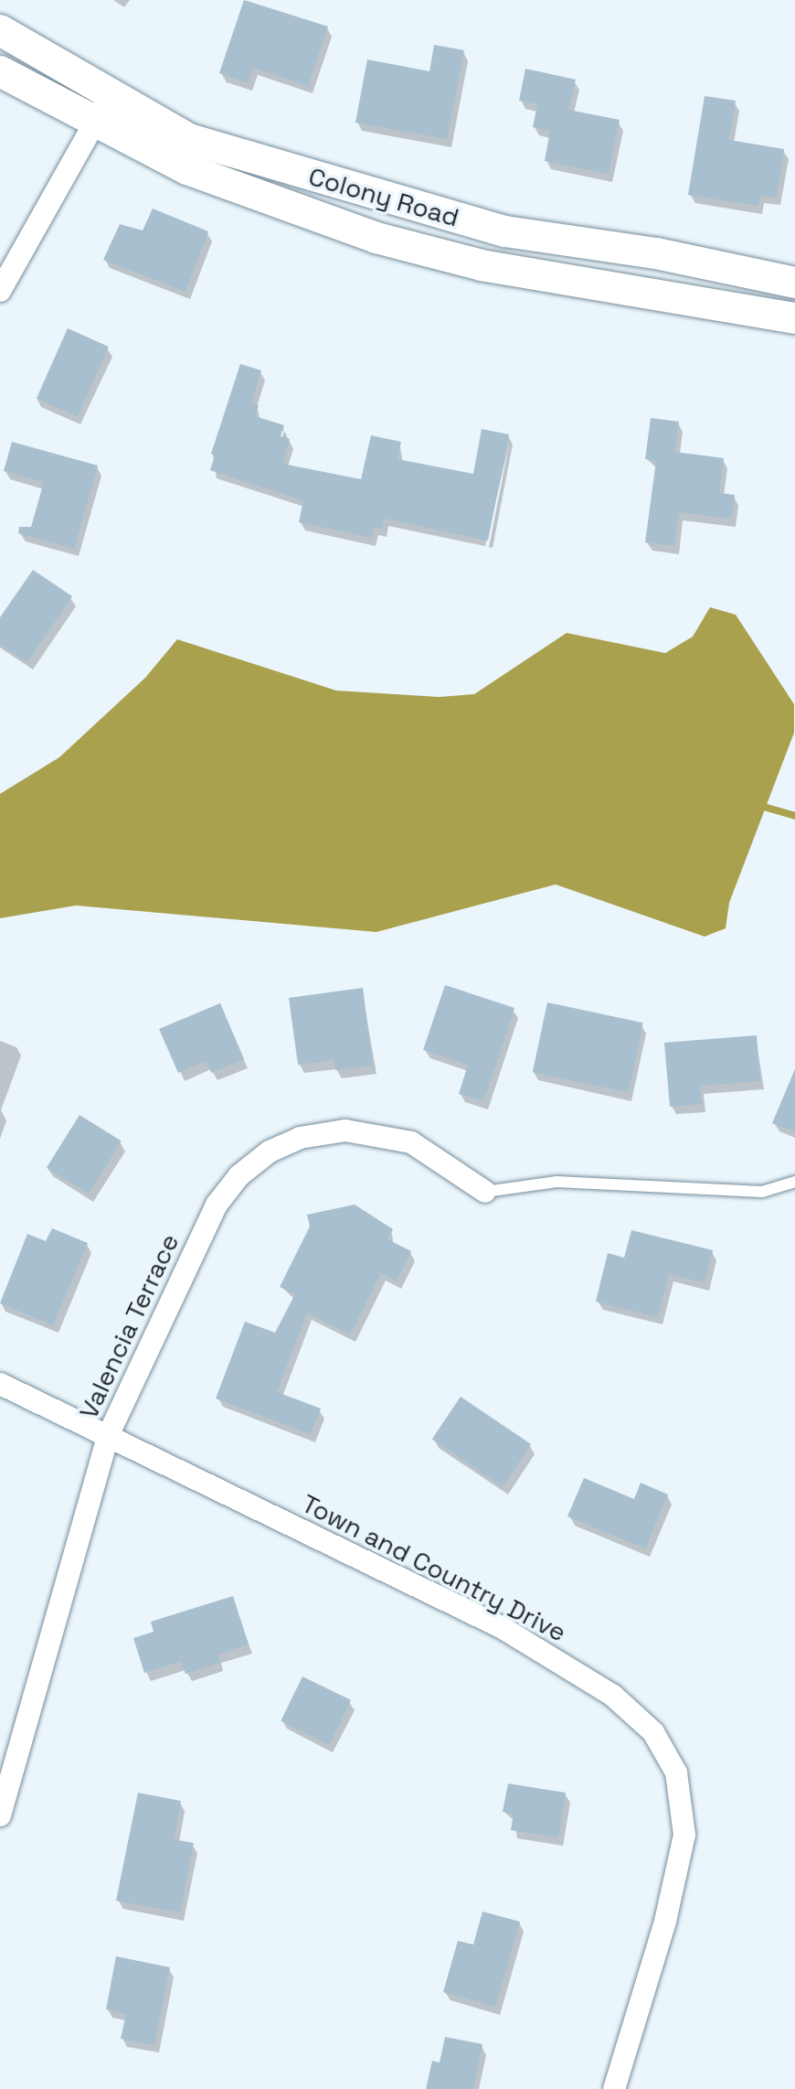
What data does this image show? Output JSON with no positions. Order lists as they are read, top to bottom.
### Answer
{
  "streets": {
    "main road": ["Colony Road"],
    "street": ["Valencia Terrace", "Town and Country Drive"]
  },
  "crossings": [
    ["Valencia Terrace", "Town and Country Drive"]
  ]
}
